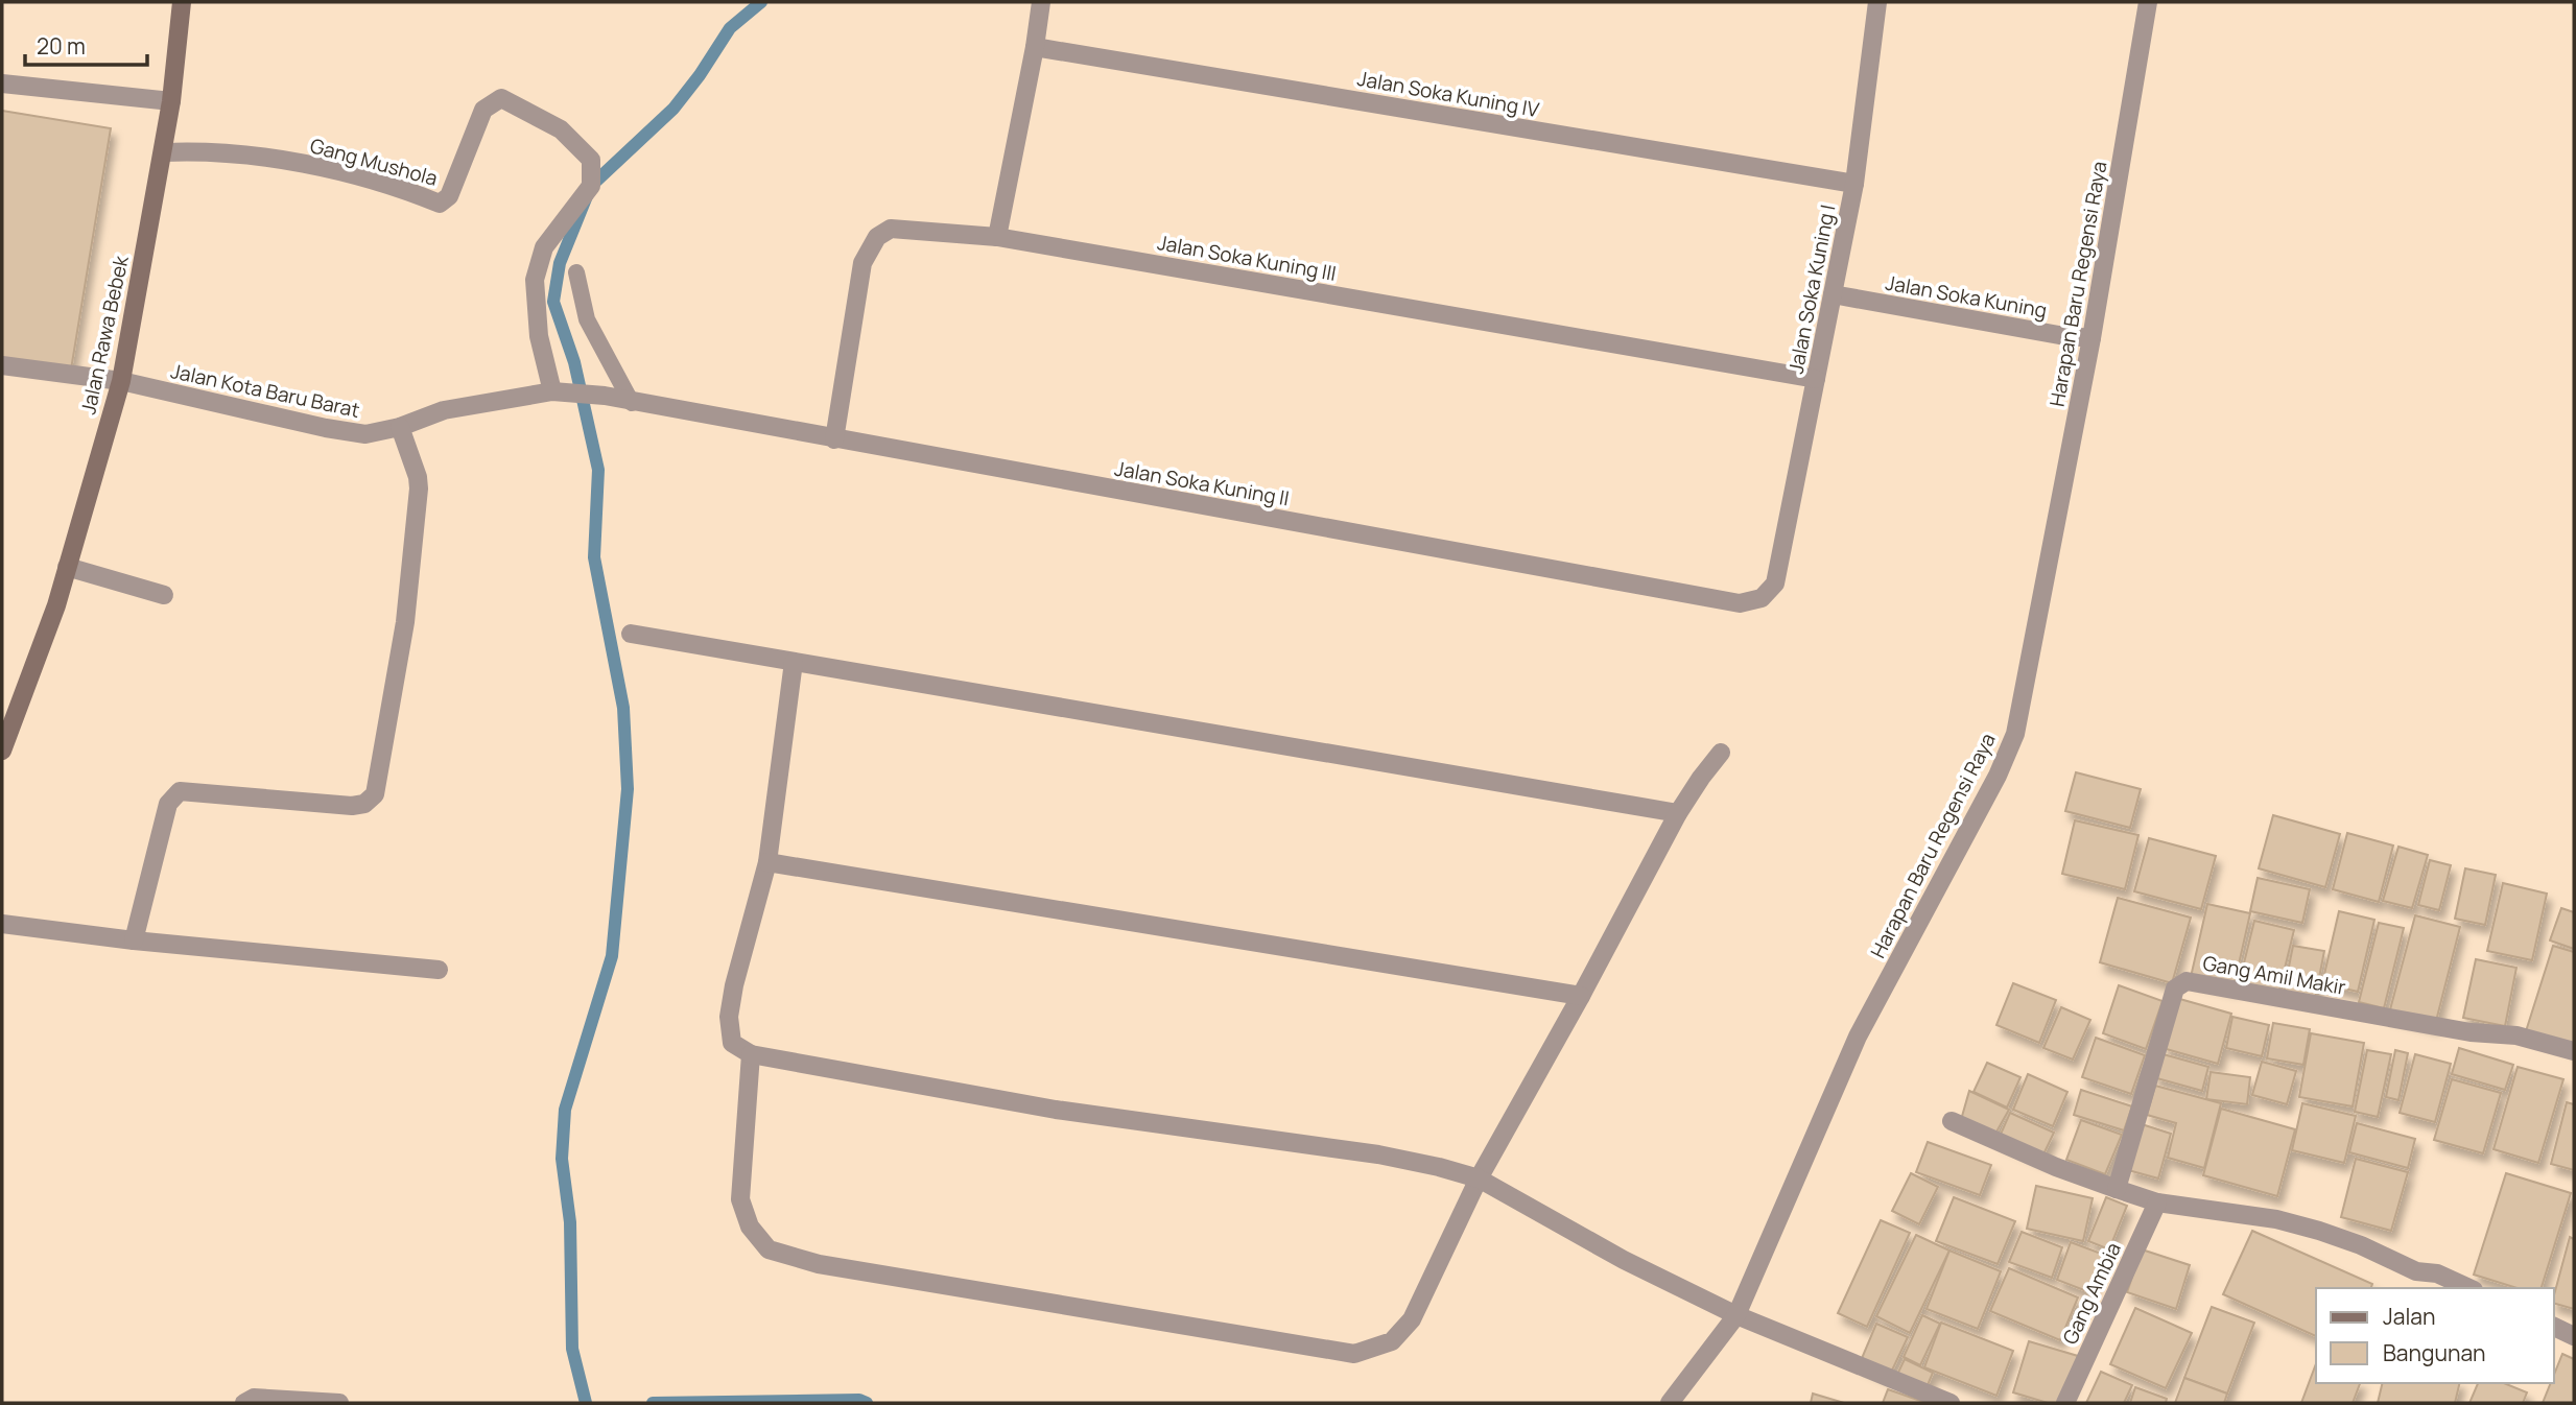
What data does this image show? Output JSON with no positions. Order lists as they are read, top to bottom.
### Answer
{
  "streets": {
    "street": [
      "Jalan Soka Kuning IV",
      "Gang Mushola",
      "Jalan Soka Kuning III",
      "Harapan Baru Regensi Raya",
      "Jalan Soka Kuning I",
      "Jalan Soka Kuning",
      "Jalan Rawa Bebek",
      "Jalan Kota Baru Barat",
      "Jalan Soka Kuning II",
      "Gang Amil Makir",
      "Gang Ambia"
    ]
  },
  "crossings": [
    ["Jalan Soka Kuning IV", "Jalan Soka Kuning I"],
    ["Gang Mushola", "Jalan Rawa Bebek"],
    ["Gang Mushola", "Jalan Kota Baru Barat"],
    ["Jalan Soka Kuning III", "Jalan Soka Kuning I"],
    ["Jalan Soka Kuning III", "Jalan Soka Kuning II"],
    ["Harapan Baru Regensi Raya", "Jalan Soka Kuning"],
    ["Jalan Soka Kuning I", "Jalan Soka Kuning"],
    ["Jalan Soka Kuning I", "Jalan Soka Kuning II"],
    ["Jalan Rawa Bebek", "Jalan Kota Baru Barat"],
    ["Jalan Kota Baru Barat", "Jalan Soka Kuning II"]
  ],
  "legend": ["Jalan", "Bangunan"],
  "scale_bar": "20 m"
}
